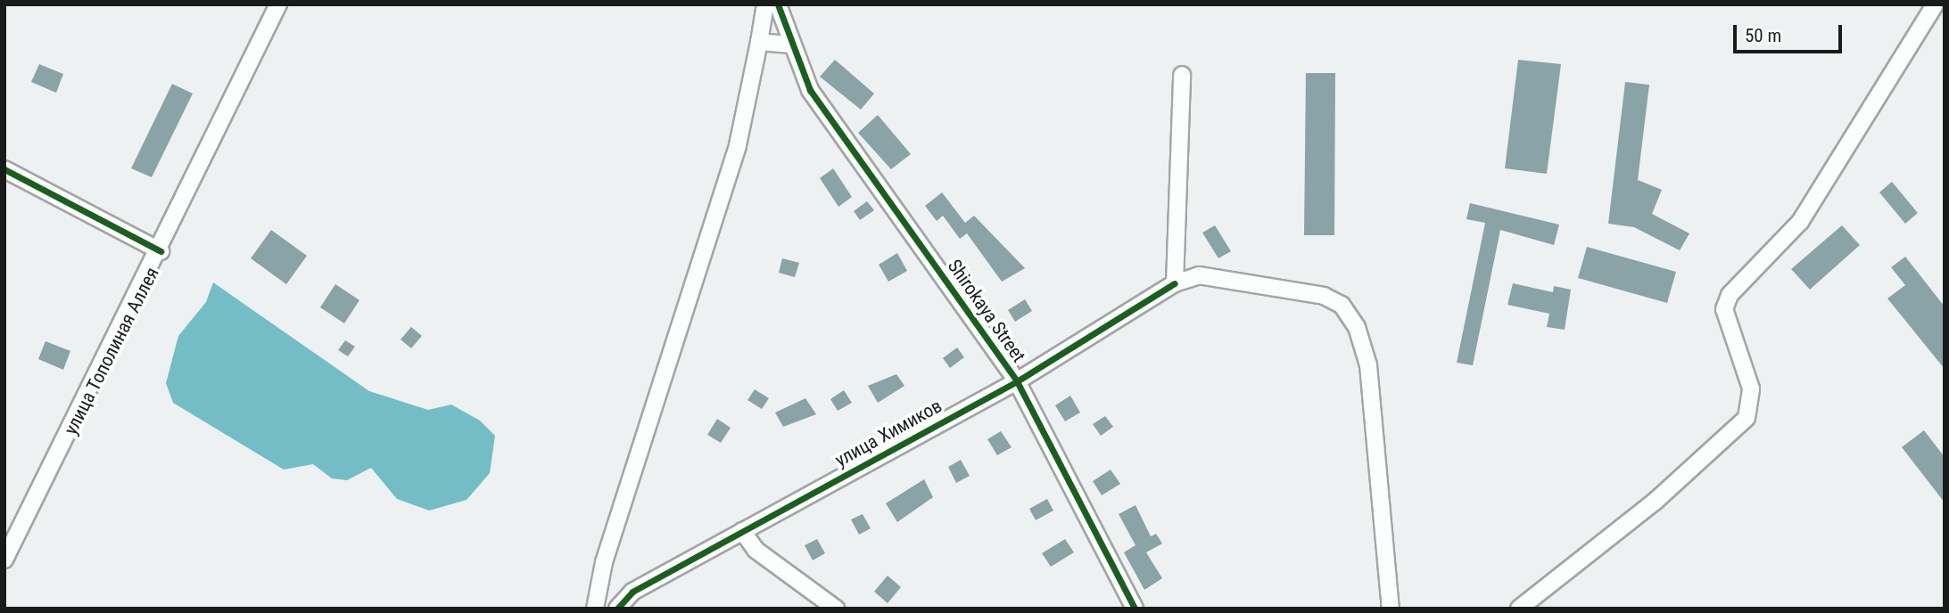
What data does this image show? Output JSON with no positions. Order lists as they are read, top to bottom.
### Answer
{
  "streets": {
    "street": ["Shirokaya Street", "улица Тополиная Аллея", "улица Химиков"]
  },
  "crossings": [
    ["Shirokaya Street", "улица Химиков"]
  ],
  "scale_bar": "50 m"
}
